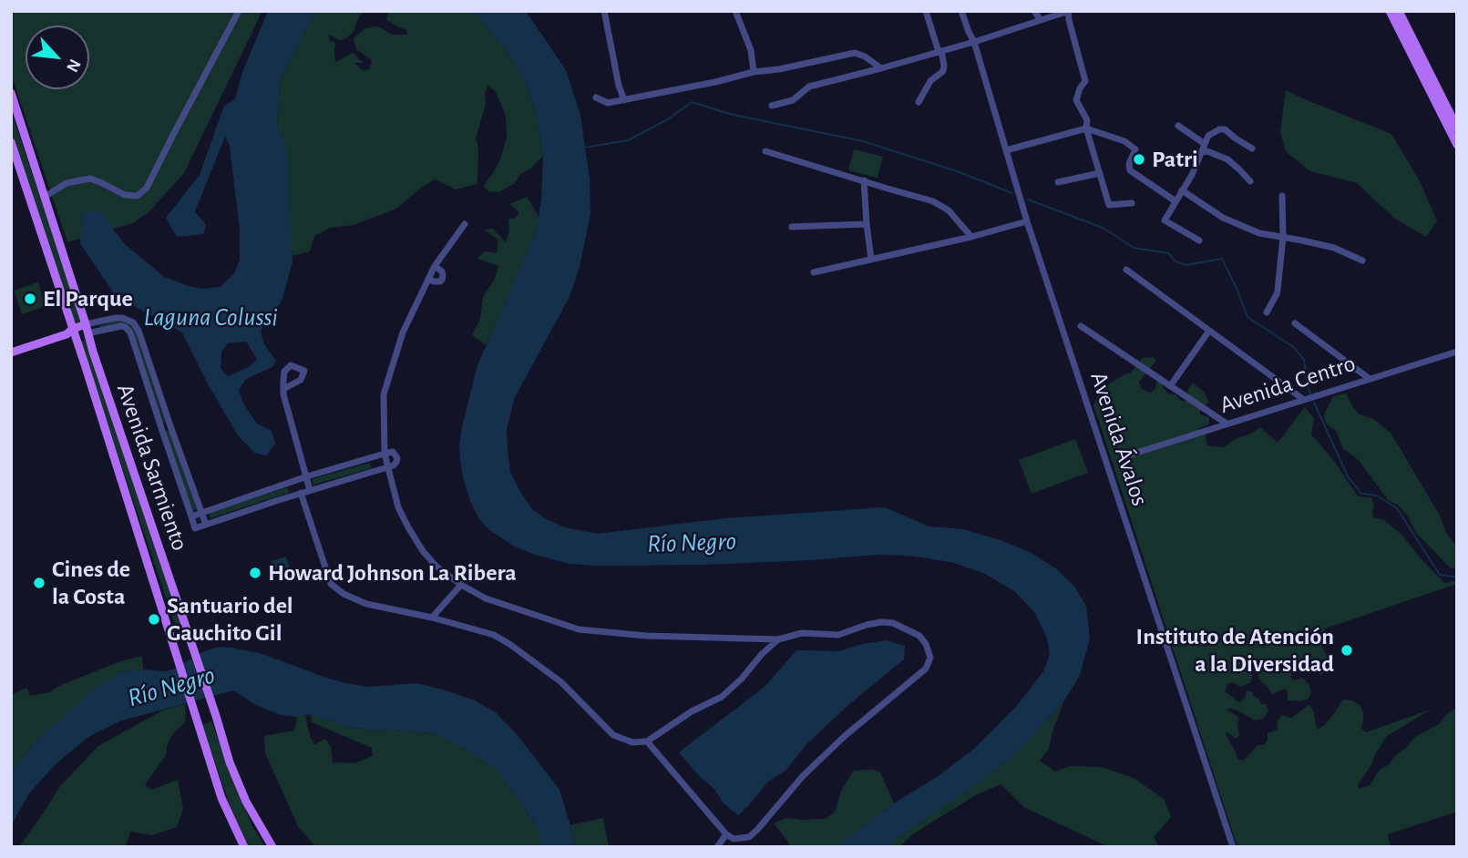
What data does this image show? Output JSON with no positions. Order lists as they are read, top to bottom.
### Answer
{
  "streets": {
    "main road": ["Avenida Sarmiento"],
    "street": ["Avenida Centro", "Avenida Ávalos"]
  },
  "water": ["Laguna Colussi", "Río Negro"],
  "places": [
    "Patri",
    "El Parque",
    "Howard Johnson La Ribera",
    "Cines de la Costa",
    "Santuario del Gauchito Gil",
    "Instituto de Atención a la Diversidad"
  ],
  "north": "bottom right"
}
